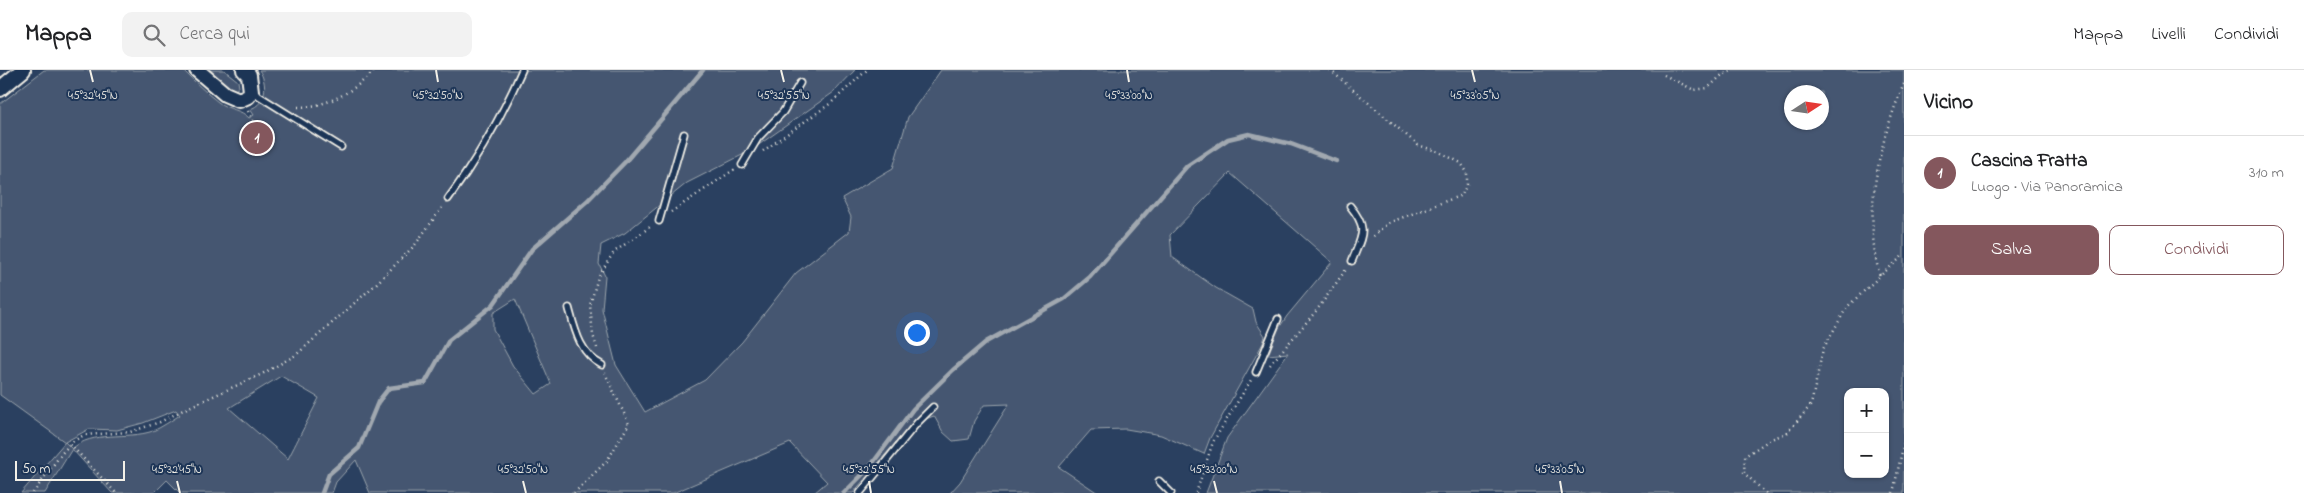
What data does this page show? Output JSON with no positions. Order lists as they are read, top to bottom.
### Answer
{
  "scale_bar": "50 m",
  "north": "right",
  "page": {
    "header": "Mappa",
    "search": "Cerca qui",
    "nav": ["Mappa", "Livelli", "Condividi"],
    "heading": "Vicino",
    "pins": "1",
    "list": [
      {
        "mark": "1",
        "name": "Cascina Fratta",
        "note": "Luogo · Via Panoramica",
        "value": "310 m"
      }
    ],
    "buttons": ["Salva", "Condividi"],
    "map_buttons": ["+", "−"],
    "scale": "50 m"
  },
  "coordinates": [
    "45°32'45\"N",
    "45°32'50\"N",
    "45°32'55\"N",
    "45°33'00\"N",
    "45°33'05\"N"
  ]
}
